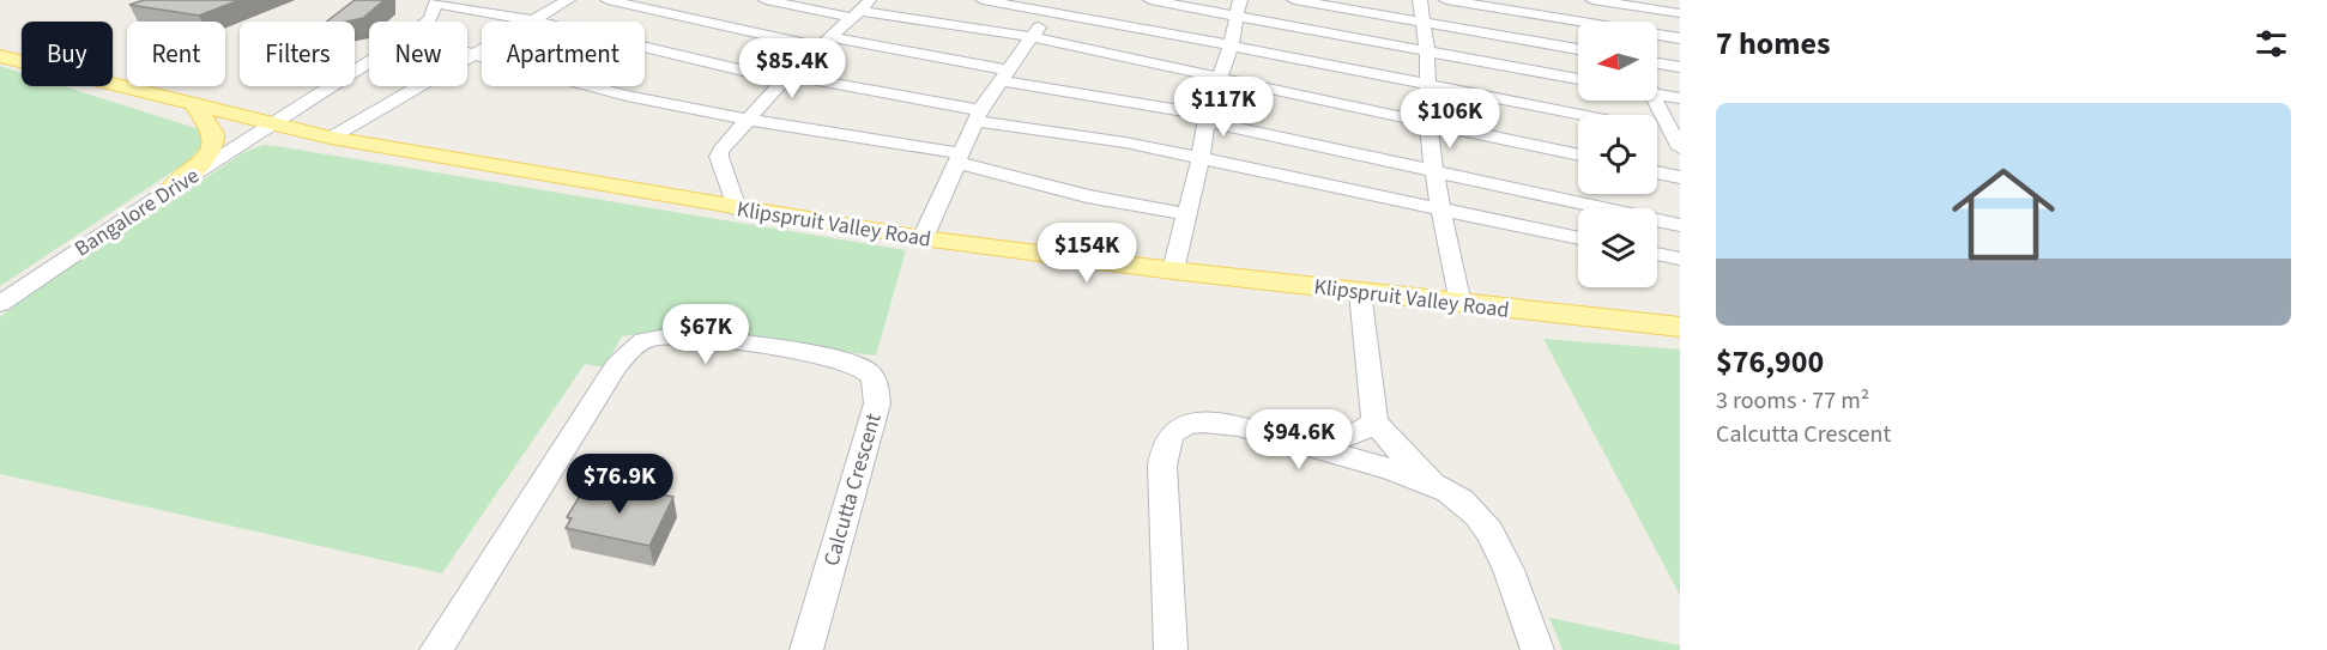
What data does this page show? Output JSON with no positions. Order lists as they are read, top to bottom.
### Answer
{
  "streets": {
    "main road": ["Klipspruit Valley Road"],
    "street": ["Bangalore Drive", "Calcutta Crescent"]
  },
  "crossings": [
    ["Bangalore Drive", "Klipspruit Valley Road"]
  ],
  "north": "left",
  "page": {
    "heading": "7 homes",
    "chip": [
      "Buy",
      "Rent",
      "Filters",
      "New",
      "Apartment"
    ],
    "price": [
      "$85.4K",
      "$117K",
      "$106K",
      "$154K",
      "$67K",
      "$94.6K",
      "$76.9K"
    ],
    "list": [
      {
        "name": "$76,900",
        "note": "3 rooms · 77 m² · Calcutta Crescent"
      }
    ]
  }
}
